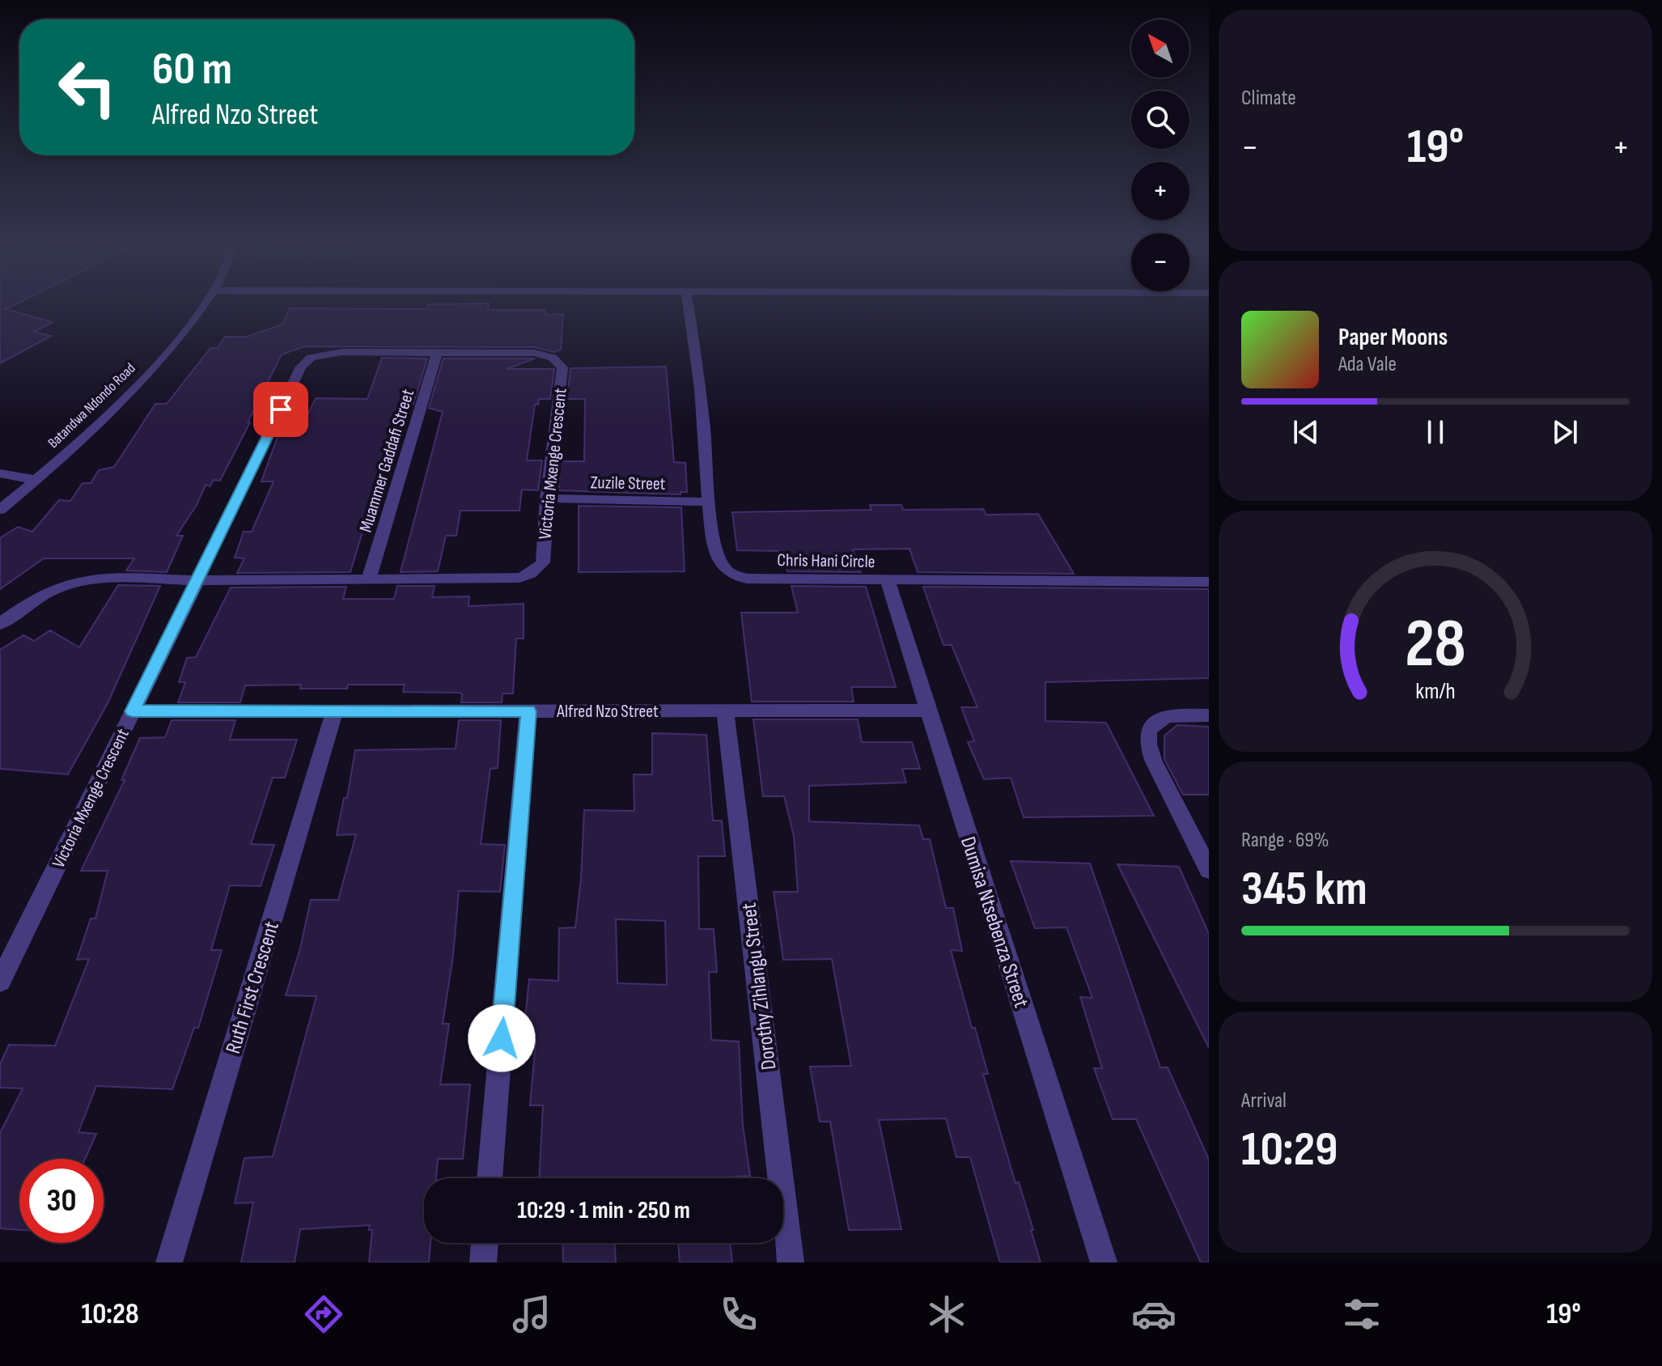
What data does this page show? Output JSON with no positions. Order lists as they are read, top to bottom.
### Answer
{
  "streets": {
    "street": [
      "Batandwa Ndondo Road",
      "Muammer Gaddafi Street",
      "Victoria Mxenge Crescent",
      "Zuzile Street",
      "Chris Hani Circle",
      "Alfred Nzo Street",
      "Dumisa Ntsebenza Street",
      "Dorothy Zihlangu Street",
      "Ruth First Crescent"
    ]
  },
  "crossings": [
    ["Muammer Gaddafi Street", "Victoria Mxenge Crescent"],
    ["Victoria Mxenge Crescent", "Zuzile Street"],
    ["Victoria Mxenge Crescent", "Alfred Nzo Street"],
    ["Zuzile Street", "Chris Hani Circle"],
    ["Chris Hani Circle", "Dumisa Ntsebenza Street"],
    ["Alfred Nzo Street", "Dumisa Ntsebenza Street"],
    ["Alfred Nzo Street", "Dorothy Zihlangu Street"],
    ["Alfred Nzo Street", "Ruth First Crescent"]
  ],
  "north": "top left",
  "page": {
    "tile": [
      "Climate",
      ["Range · 69%", "345 km"],
      ["Arrival", "10:29"]
    ],
    "map_buttons": ["+", "−"],
    "turn": ["60 m", "Alfred Nzo Street"],
    "heat": ["−", "19°", "+"],
    "song": ["Paper Moons", "Ada Vale"],
    "limit": "30",
    "trip": "10:29 · 1 min · 250 m",
    "tabs": ["10:28", "19°"],
    "gauge": ["28", "km/h"]
  }
}
